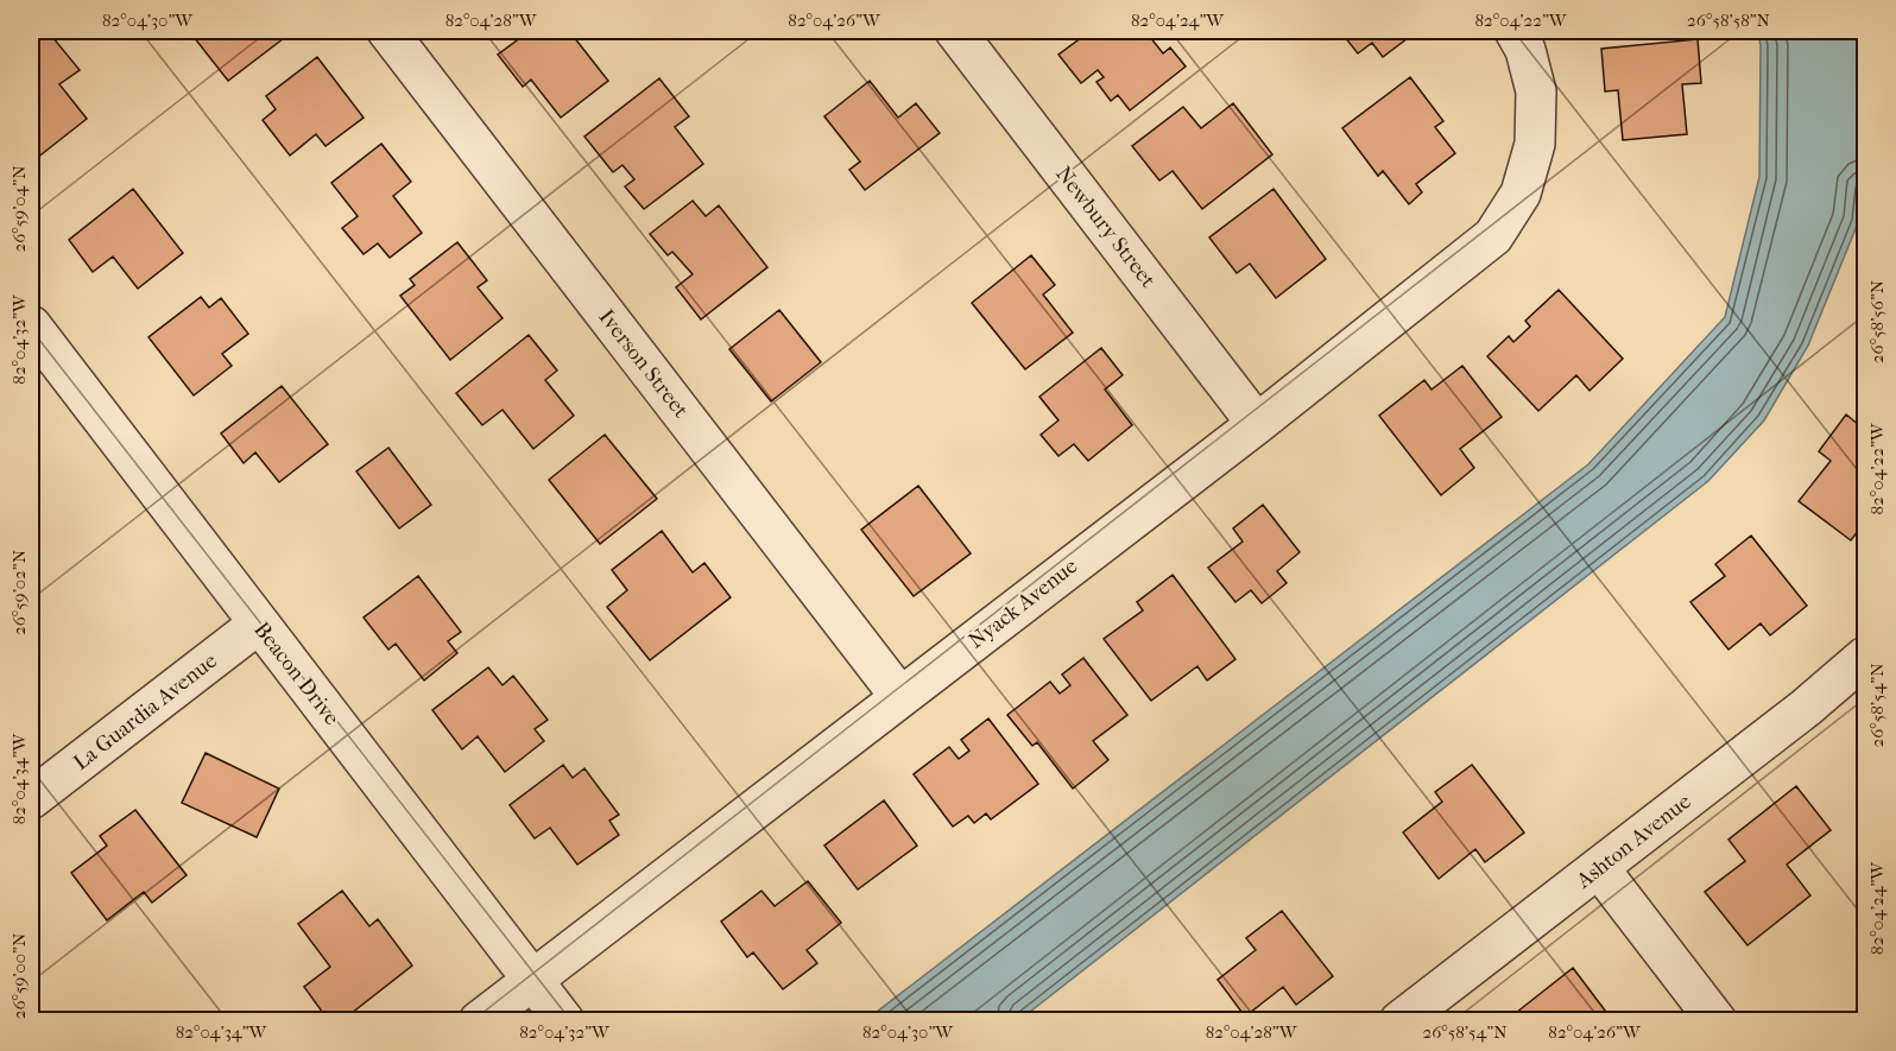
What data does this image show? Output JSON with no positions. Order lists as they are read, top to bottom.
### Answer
{
  "streets": {
    "street": [
      "Newbury Street",
      "Iverson Street",
      "Nyack Avenue",
      "Beacon Drive",
      "La Guardia Avenue",
      "Ashton Avenue"
    ]
  },
  "crossings": [
    ["Newbury Street", "Nyack Avenue"],
    ["Iverson Street", "Nyack Avenue"],
    ["Nyack Avenue", "Beacon Drive"],
    ["Beacon Drive", "La Guardia Avenue"]
  ],
  "coordinates": [
    "82°04'30\"W",
    "82°04'28\"W",
    "82°04'26\"W",
    "82°04'24\"W",
    "82°04'22\"W",
    "26°58'58\"N",
    "26°59'04\"N",
    "26°58'56\"N",
    "82°04'32\"W",
    "26°59'02\"N",
    "26°58'54\"N",
    "82°04'34\"W",
    "26°59'00\"N"
  ]
}
